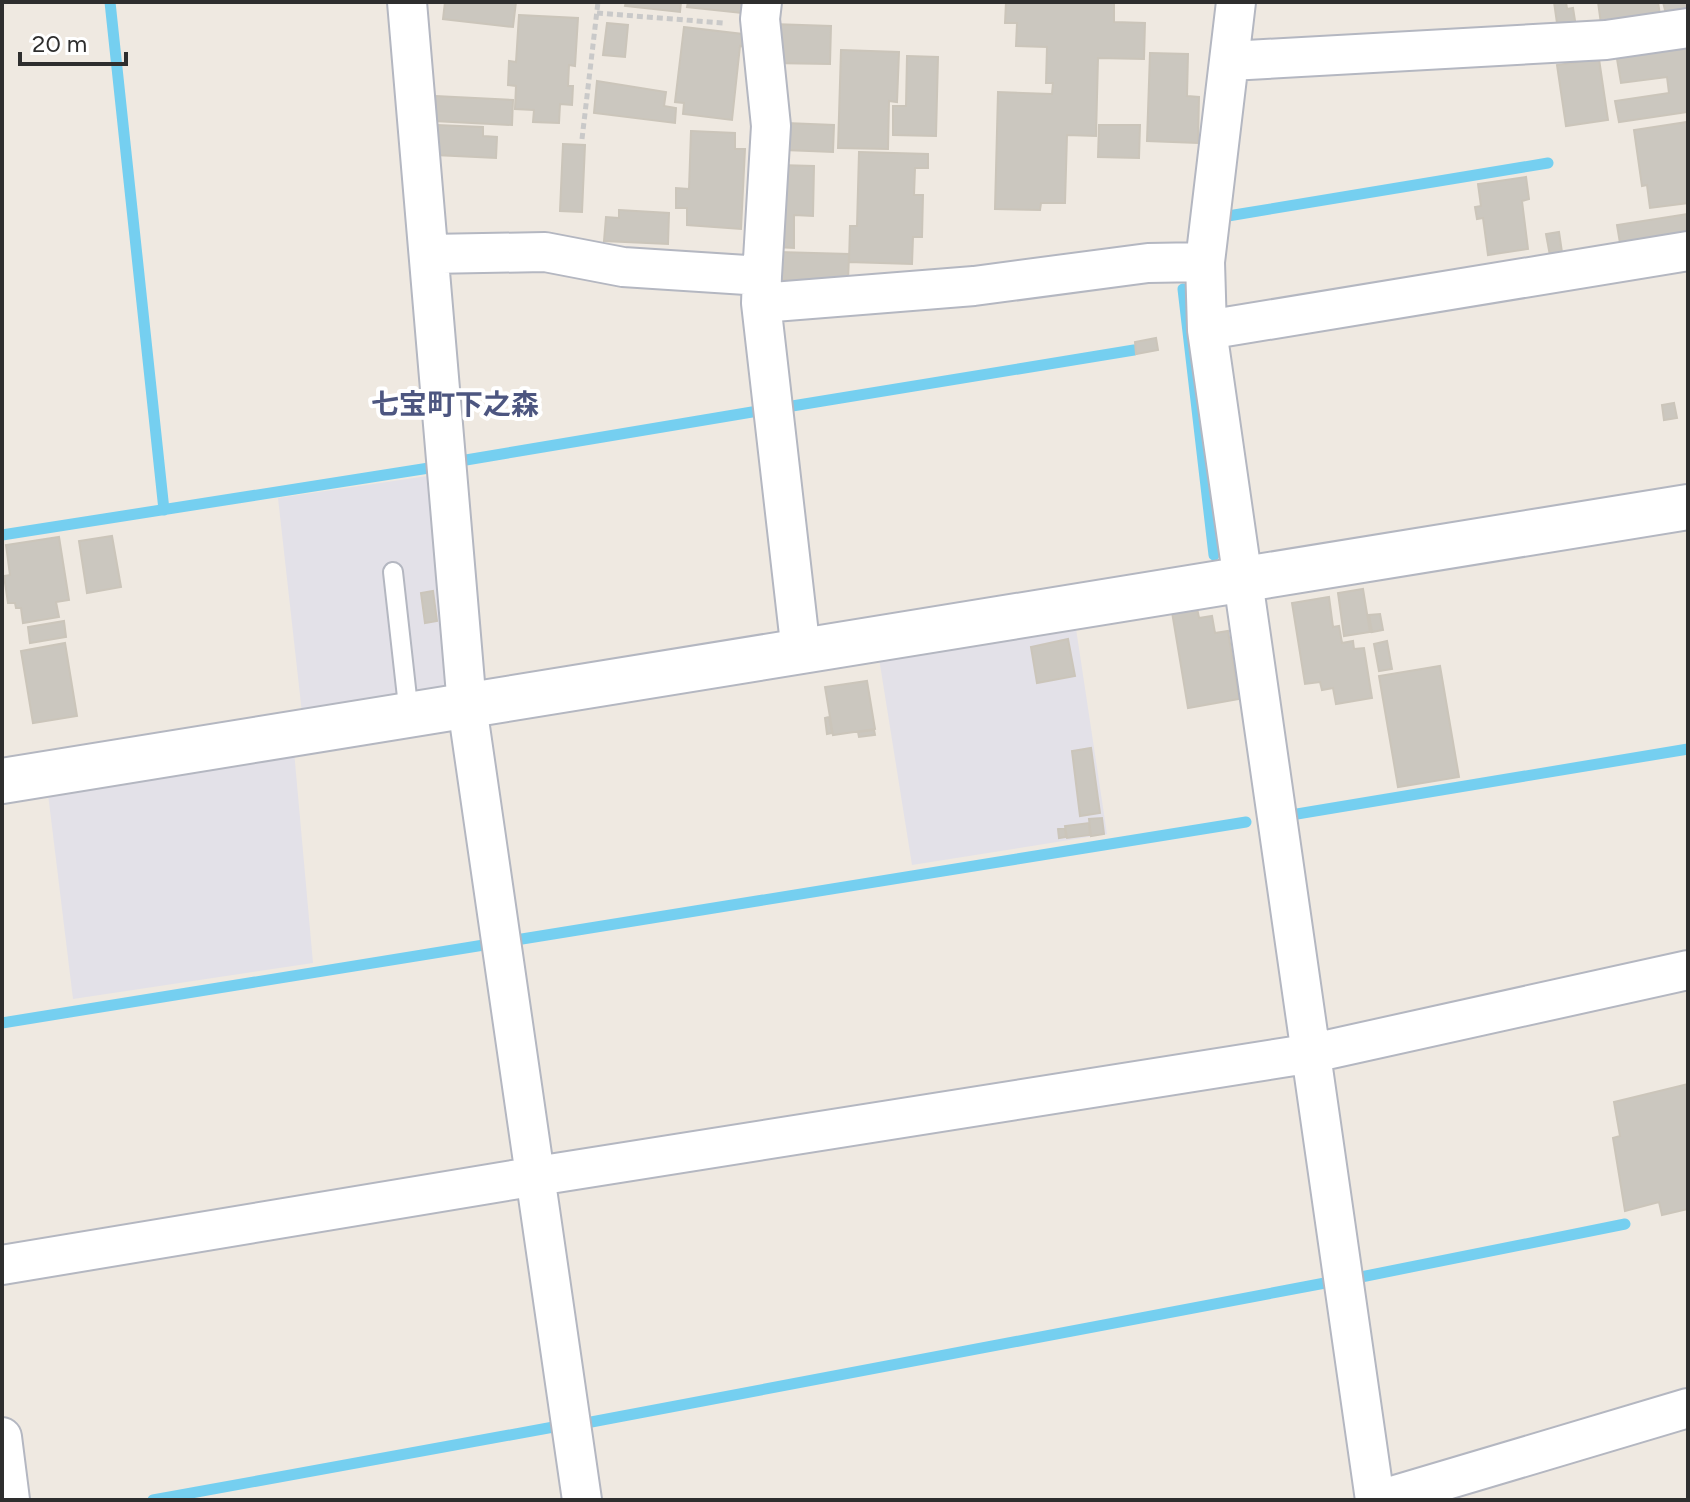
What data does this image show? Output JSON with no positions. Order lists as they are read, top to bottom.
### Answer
{
  "districts": ["七宝町下之森"],
  "scale_bar": "20 m"
}
